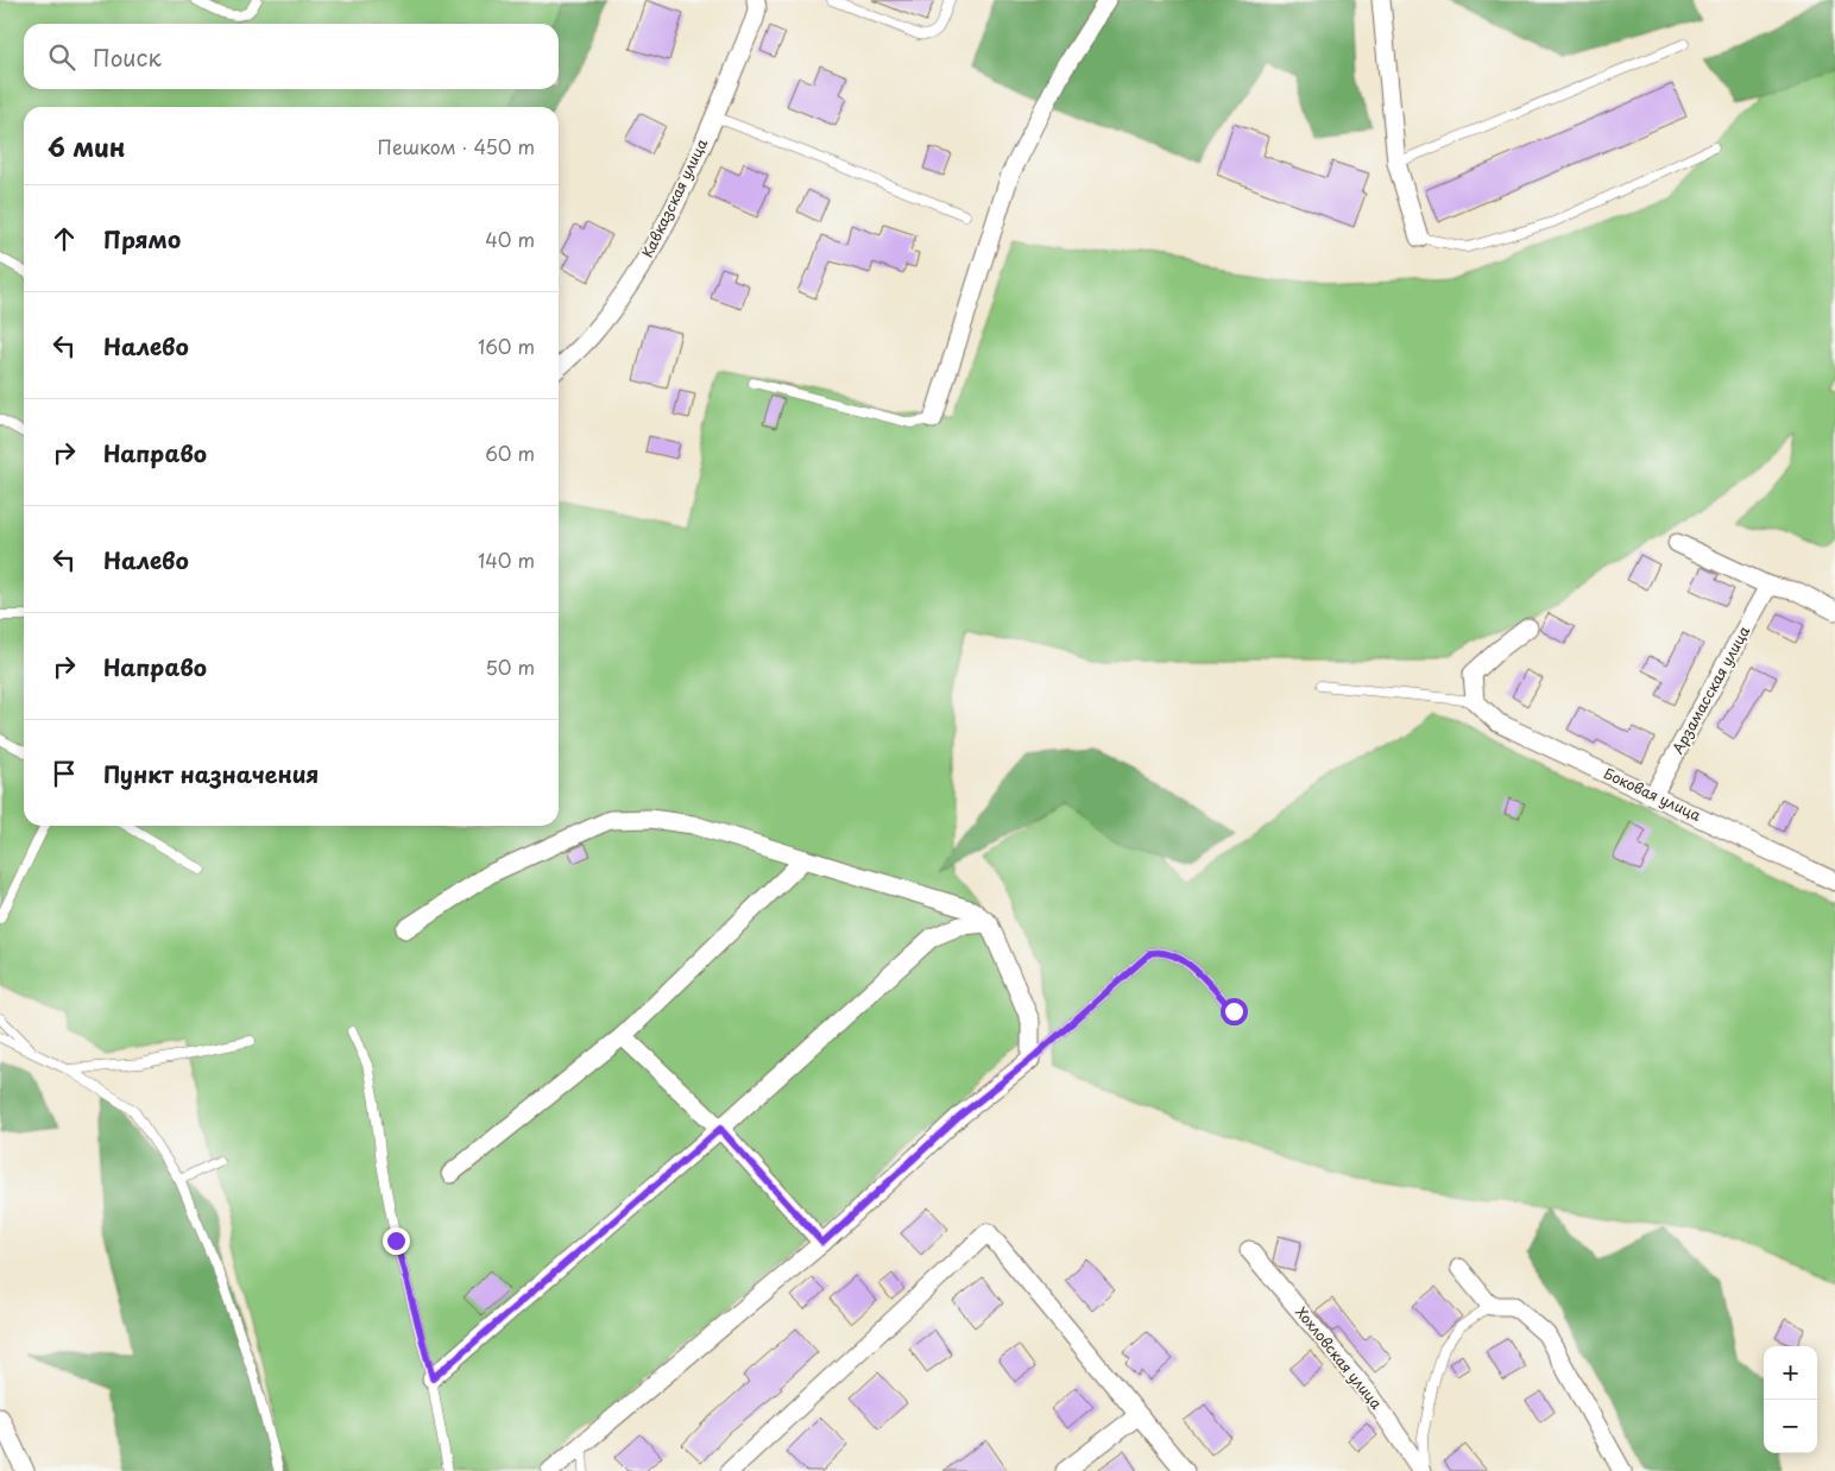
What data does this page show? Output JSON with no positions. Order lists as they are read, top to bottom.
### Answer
{
  "streets": {
    "street": [
      "Кавказская улица",
      "Арзамасская улица",
      "Боковая улица",
      "Хохловская улица"
    ]
  },
  "crossings": [
    ["Арзамасская улица", "Боковая улица"]
  ],
  "page": {
    "search": "Поиск",
    "heading": ["6 мин", "Пешком · 450 m"],
    "list": [
      ["Прямо", "40 m"],
      ["Налево", "160 m"],
      ["Направо", "60 m"],
      ["Налево", "140 m"],
      ["Направо", "50 m"],
      "Пункт назначения"
    ],
    "map_buttons": ["+", "−"]
  }
}
